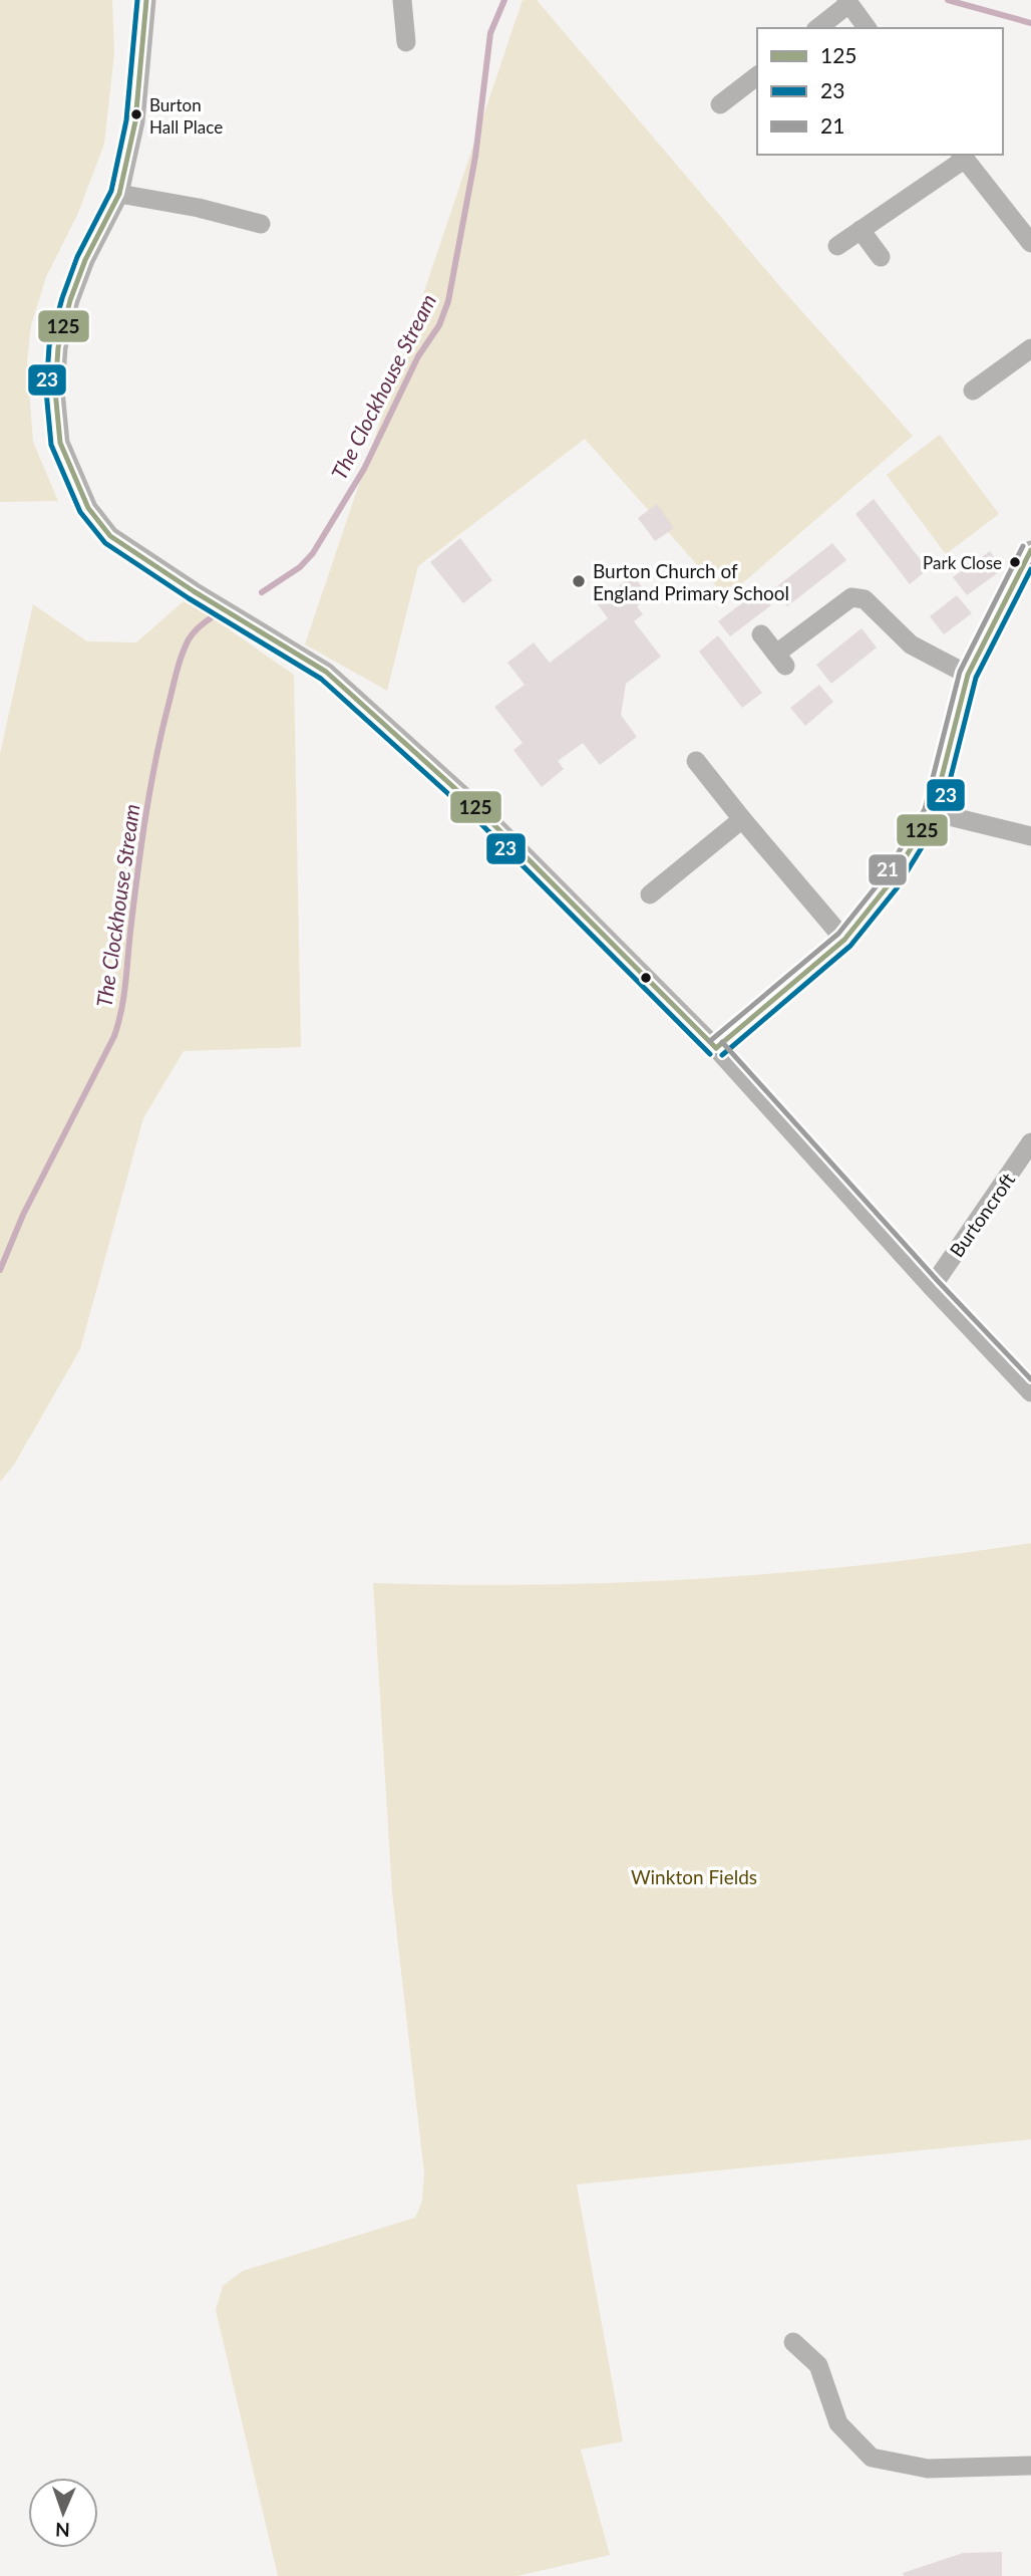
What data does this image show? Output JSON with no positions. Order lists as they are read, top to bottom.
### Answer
{
  "streets": {
    "street": ["Burtoncroft"]
  },
  "water": ["The Clockhouse Stream"],
  "parks": ["Winkton Fields"],
  "places": ["Burton Hall Place", "Park Close", "Burton Church of England Primary School"],
  "lines": ["transit line 125", "transit line 23", "transit line 21"],
  "legend": ["125", "23", "21"],
  "north": "bottom"
}
